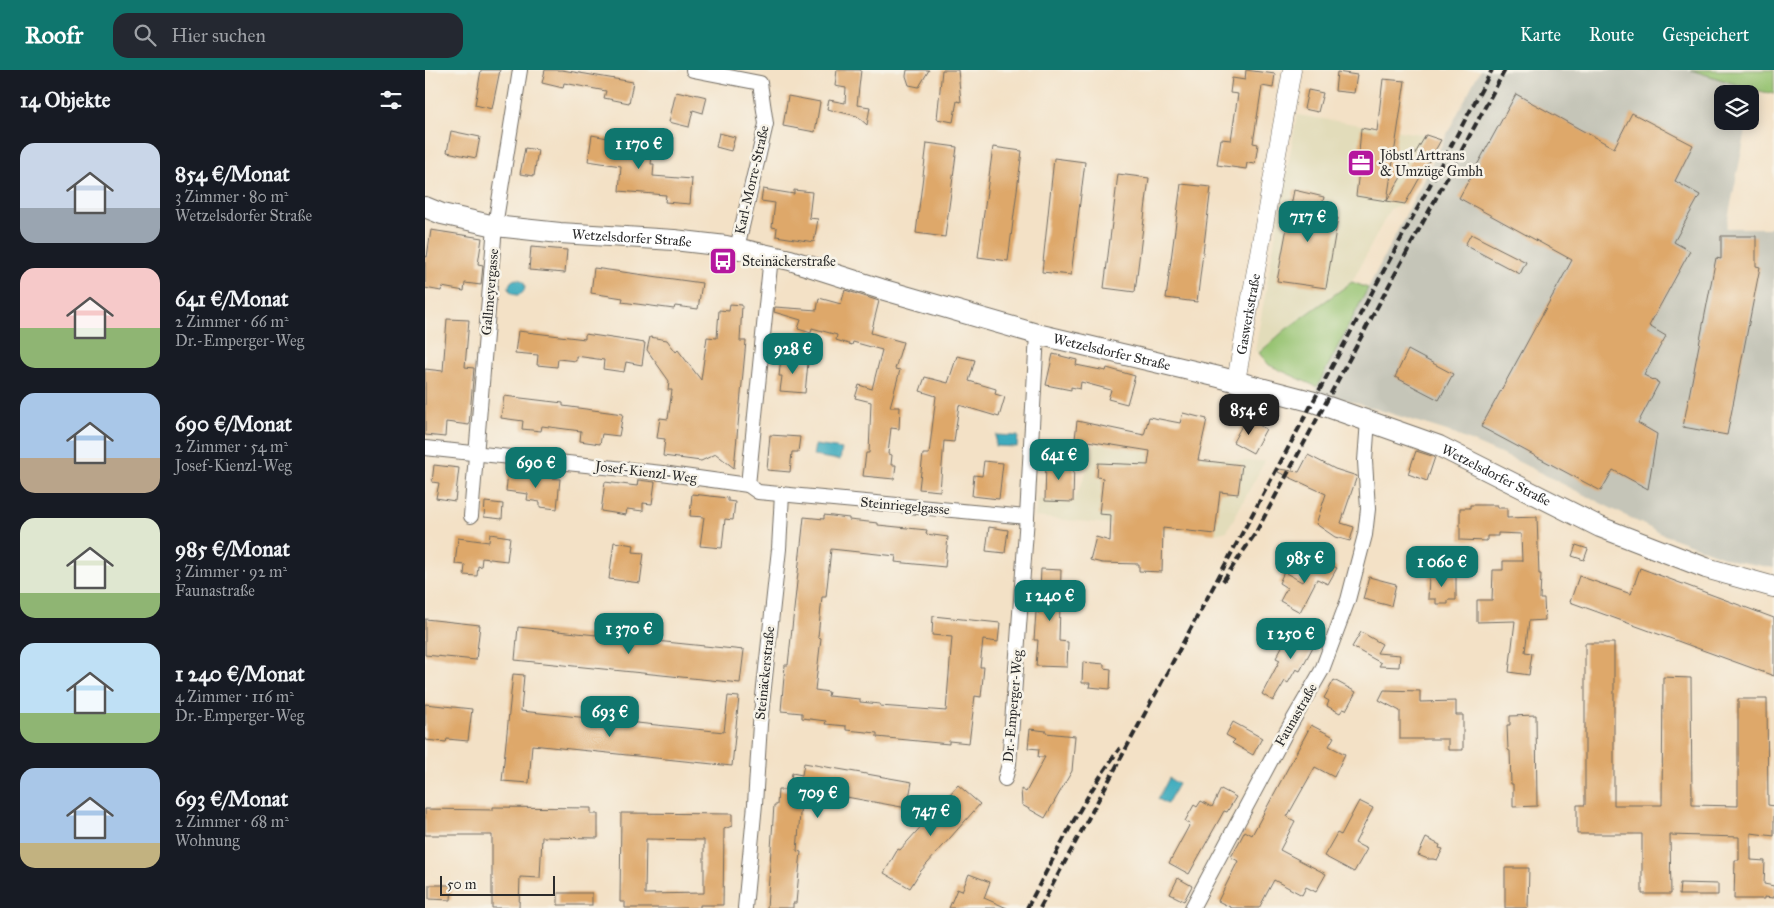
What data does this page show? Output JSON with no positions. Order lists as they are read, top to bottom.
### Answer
{
  "streets": {
    "main road": ["Wetzelsdorfer Straße"],
    "street": [
      "Karl-Morre-Straße",
      "Gallmeyergasse",
      "Gaswerkstraße",
      "Josef-Kienzl-Weg",
      "Steinriegelgasse",
      "Steinäckerstraße",
      "Dr.-Emperger-Weg",
      "Faunastraße"
    ]
  },
  "crossings": [
    ["Karl-Morre-Straße", "Wetzelsdorfer Straße"],
    ["Wetzelsdorfer Straße", "Gallmeyergasse"],
    ["Wetzelsdorfer Straße", "Gaswerkstraße"],
    ["Wetzelsdorfer Straße", "Dr.-Emperger-Weg"],
    ["Wetzelsdorfer Straße", "Faunastraße"],
    ["Gallmeyergasse", "Josef-Kienzl-Weg"],
    ["Steinriegelgasse", "Steinäckerstraße"],
    ["Steinriegelgasse", "Dr.-Emperger-Weg"]
  ],
  "places": {
    "office": ["Jöbstl Arttrans & Umzüge Gmbh"],
    "bus stop": ["Steinäckerstraße"]
  },
  "scale_bar": "50 m",
  "page": {
    "header": "Roofr",
    "search": "Hier suchen",
    "nav": ["Karte", "Route", "Gespeichert"],
    "heading": "14 Objekte",
    "price": [
      "1 170 €",
      "717 €",
      "928 €",
      "854 €",
      "641 €",
      "690 €",
      "985 €",
      "1 060 €",
      "1 240 €",
      "1 370 €",
      "1 250 €",
      "693 €",
      "709 €",
      "747 €"
    ],
    "list": [
      {
        "name": "854 €/Monat",
        "note": "3 Zimmer · 80 m² · Wetzelsdorfer Straße"
      },
      {
        "name": "641 €/Monat",
        "note": "2 Zimmer · 66 m² · Dr.-Emperger-Weg"
      },
      {
        "name": "690 €/Monat",
        "note": "2 Zimmer · 54 m² · Josef-Kienzl-Weg"
      },
      {
        "name": "985 €/Monat",
        "note": "3 Zimmer · 92 m² · Faunastraße"
      },
      {
        "name": "1 240 €/Monat",
        "note": "4 Zimmer · 116 m² · Dr.-Emperger-Weg"
      },
      {
        "name": "693 €/Monat",
        "note": "2 Zimmer · 68 m² · Wohnung"
      }
    ],
    "scale": "50 m"
  }
}
